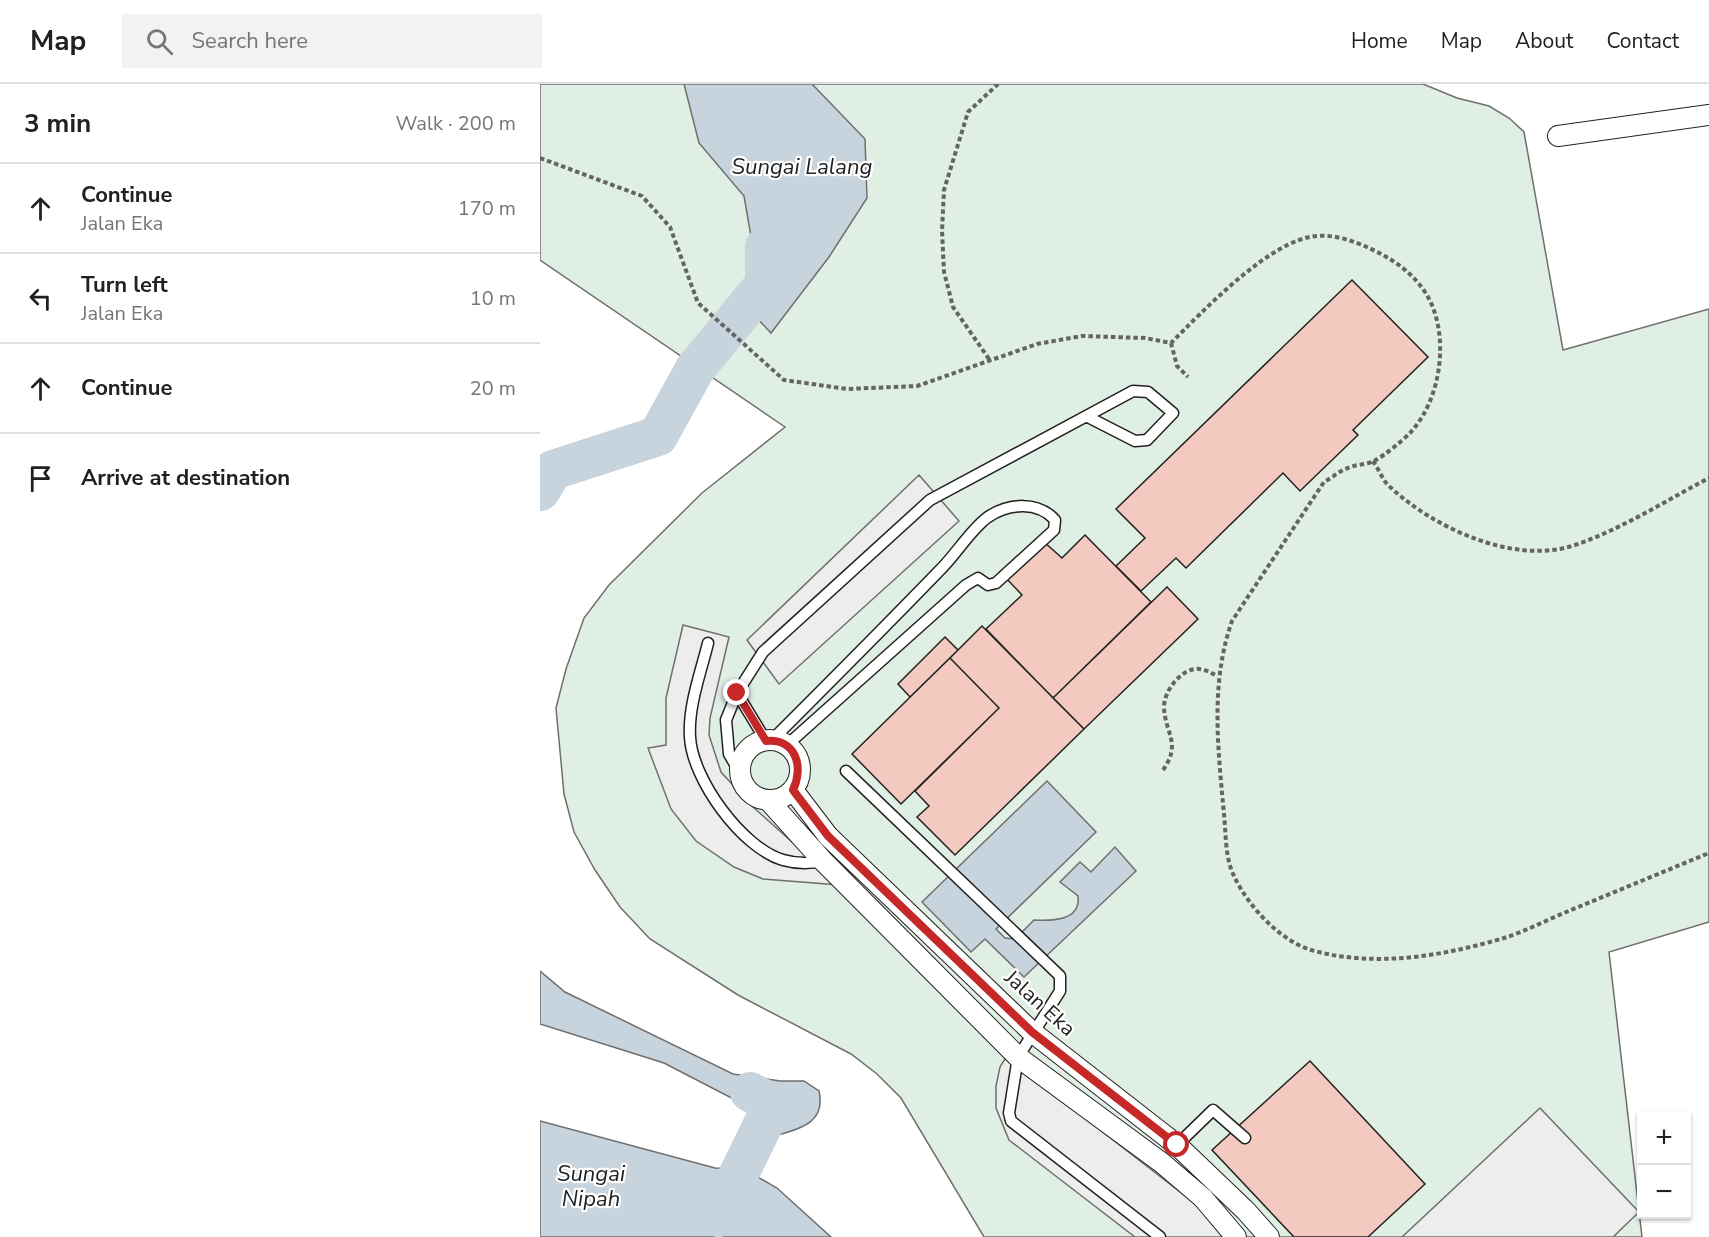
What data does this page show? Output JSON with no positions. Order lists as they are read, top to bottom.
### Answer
{
  "streets": {
    "street": ["Jalan Eka"]
  },
  "water": ["Sungai Lalang", "Sungai Nipah"],
  "page": {
    "header": "Map",
    "search": "Search here",
    "nav": [
      "Home",
      "Map",
      "About",
      "Contact"
    ],
    "heading": ["3 min", "Walk · 200 m"],
    "list": [
      ["Continue", "Jalan Eka", "170 m"],
      ["Turn left", "Jalan Eka", "10 m"],
      ["Continue", "20 m"],
      "Arrive at destination"
    ],
    "map_buttons": ["+", "−"]
  }
}
